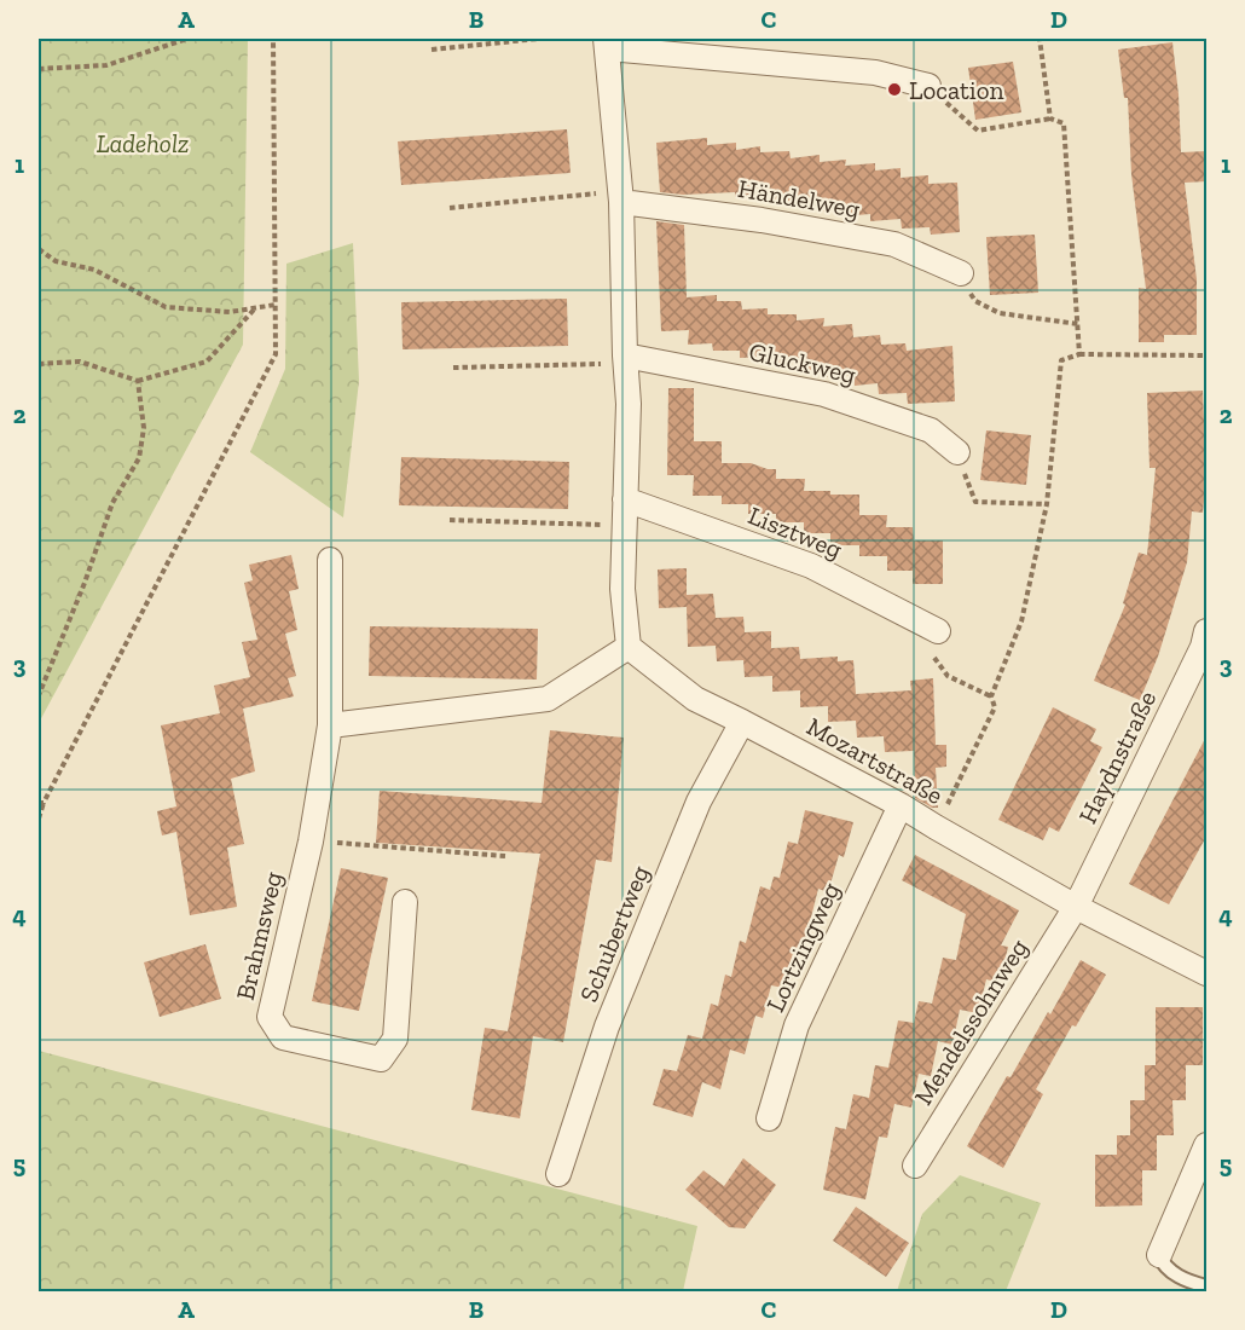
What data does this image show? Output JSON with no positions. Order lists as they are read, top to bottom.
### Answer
{
  "streets": {
    "street": [
      "Händelweg",
      "Gluckweg",
      "Lisztweg",
      "Haydnstraße",
      "Mozartstraße",
      "Schubertweg",
      "Brahmsweg",
      "Lortzingweg",
      "Mendelssohnweg"
    ]
  },
  "crossings": [
    ["Haydnstraße", "Mozartstraße"],
    ["Haydnstraße", "Mendelssohnweg"],
    ["Mozartstraße", "Schubertweg"],
    ["Mozartstraße", "Lortzingweg"],
    ["Mozartstraße", "Mendelssohnweg"]
  ],
  "parks": ["Ladeholz"],
  "places": ["Location"],
  "grid": {
    "columns": [
      "A",
      "B",
      "C",
      "D"
    ],
    "rows": [
      "1",
      "2",
      "3",
      "4",
      "5"
    ]
  }
}
